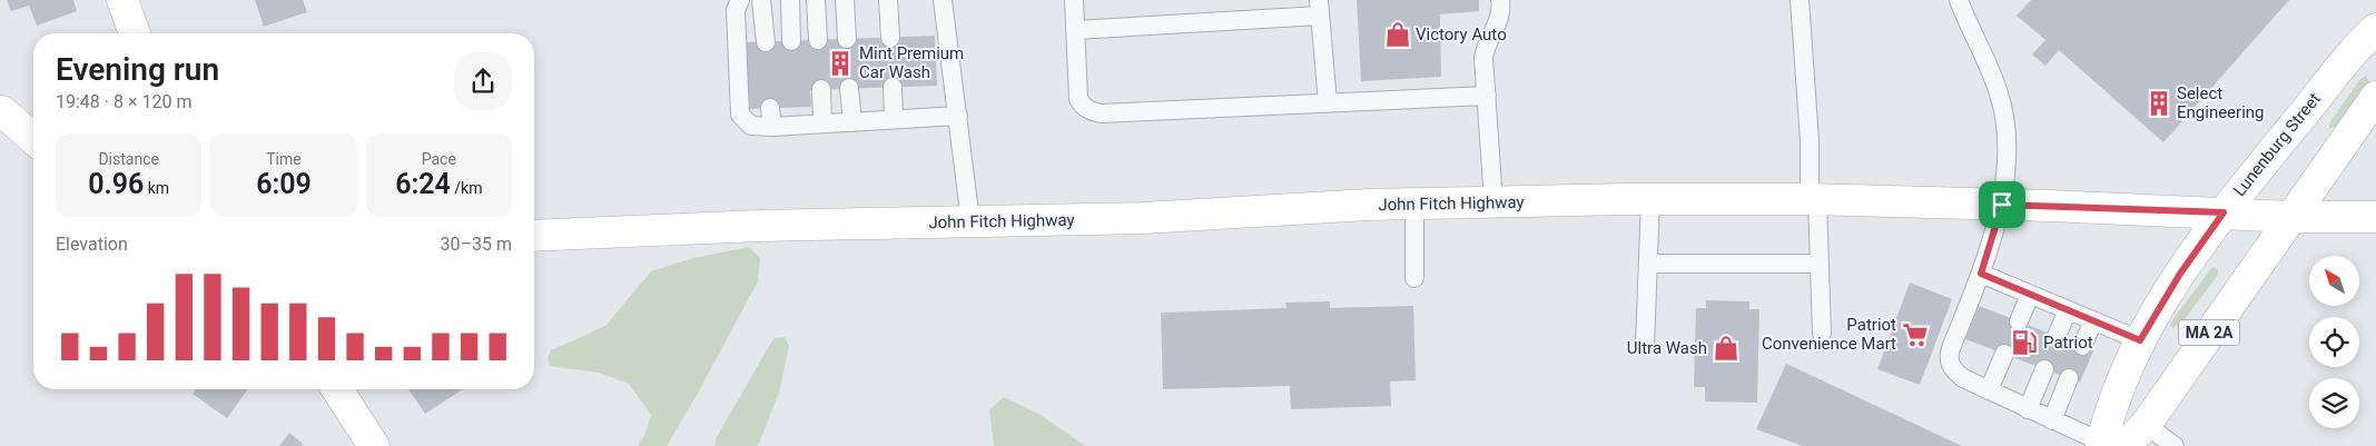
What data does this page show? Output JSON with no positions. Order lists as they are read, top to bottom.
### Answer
{
  "streets": {
    "main road": ["Lunenburg Street", "John Fitch Highway", "MA 2A"]
  },
  "crossings": [
    ["Lunenburg Street", "John Fitch Highway"],
    ["Lunenburg Street", "MA 2A"],
    ["John Fitch Highway", "MA 2A"]
  ],
  "places": {
    "shop": ["Victory Auto", "Ultra Wash"],
    "building": ["Mint Premium Car Wash", "Select Engineering"],
    "supermarket": ["Patriot Convenience Mart"],
    "fuel station": ["Patriot"]
  },
  "north": "top left",
  "page": {
    "heading": ["Evening run", "19:48 · 8 × 120 m"],
    "stats": [
      ["Distance", "0.96 km"],
      ["Time", "6:09"],
      ["Pace", "6:24 /km"]
    ],
    "chart": ["Elevation", "30–35 m"]
  }
}
